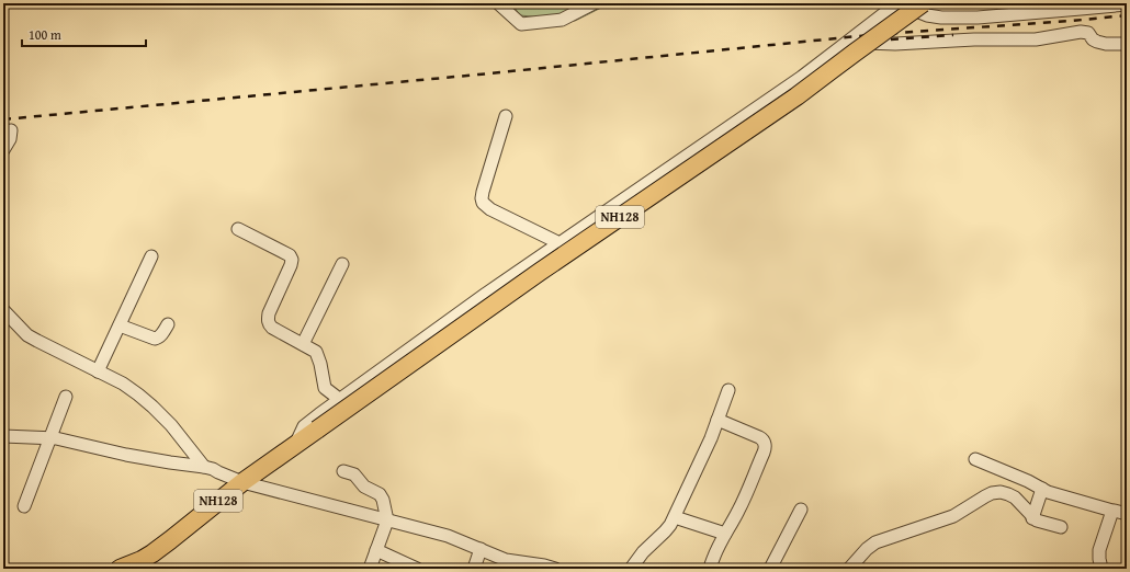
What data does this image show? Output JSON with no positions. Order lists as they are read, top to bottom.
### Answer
{
  "streets": {
    "highway": ["NH128"]
  },
  "scale_bar": "100 m"
}
